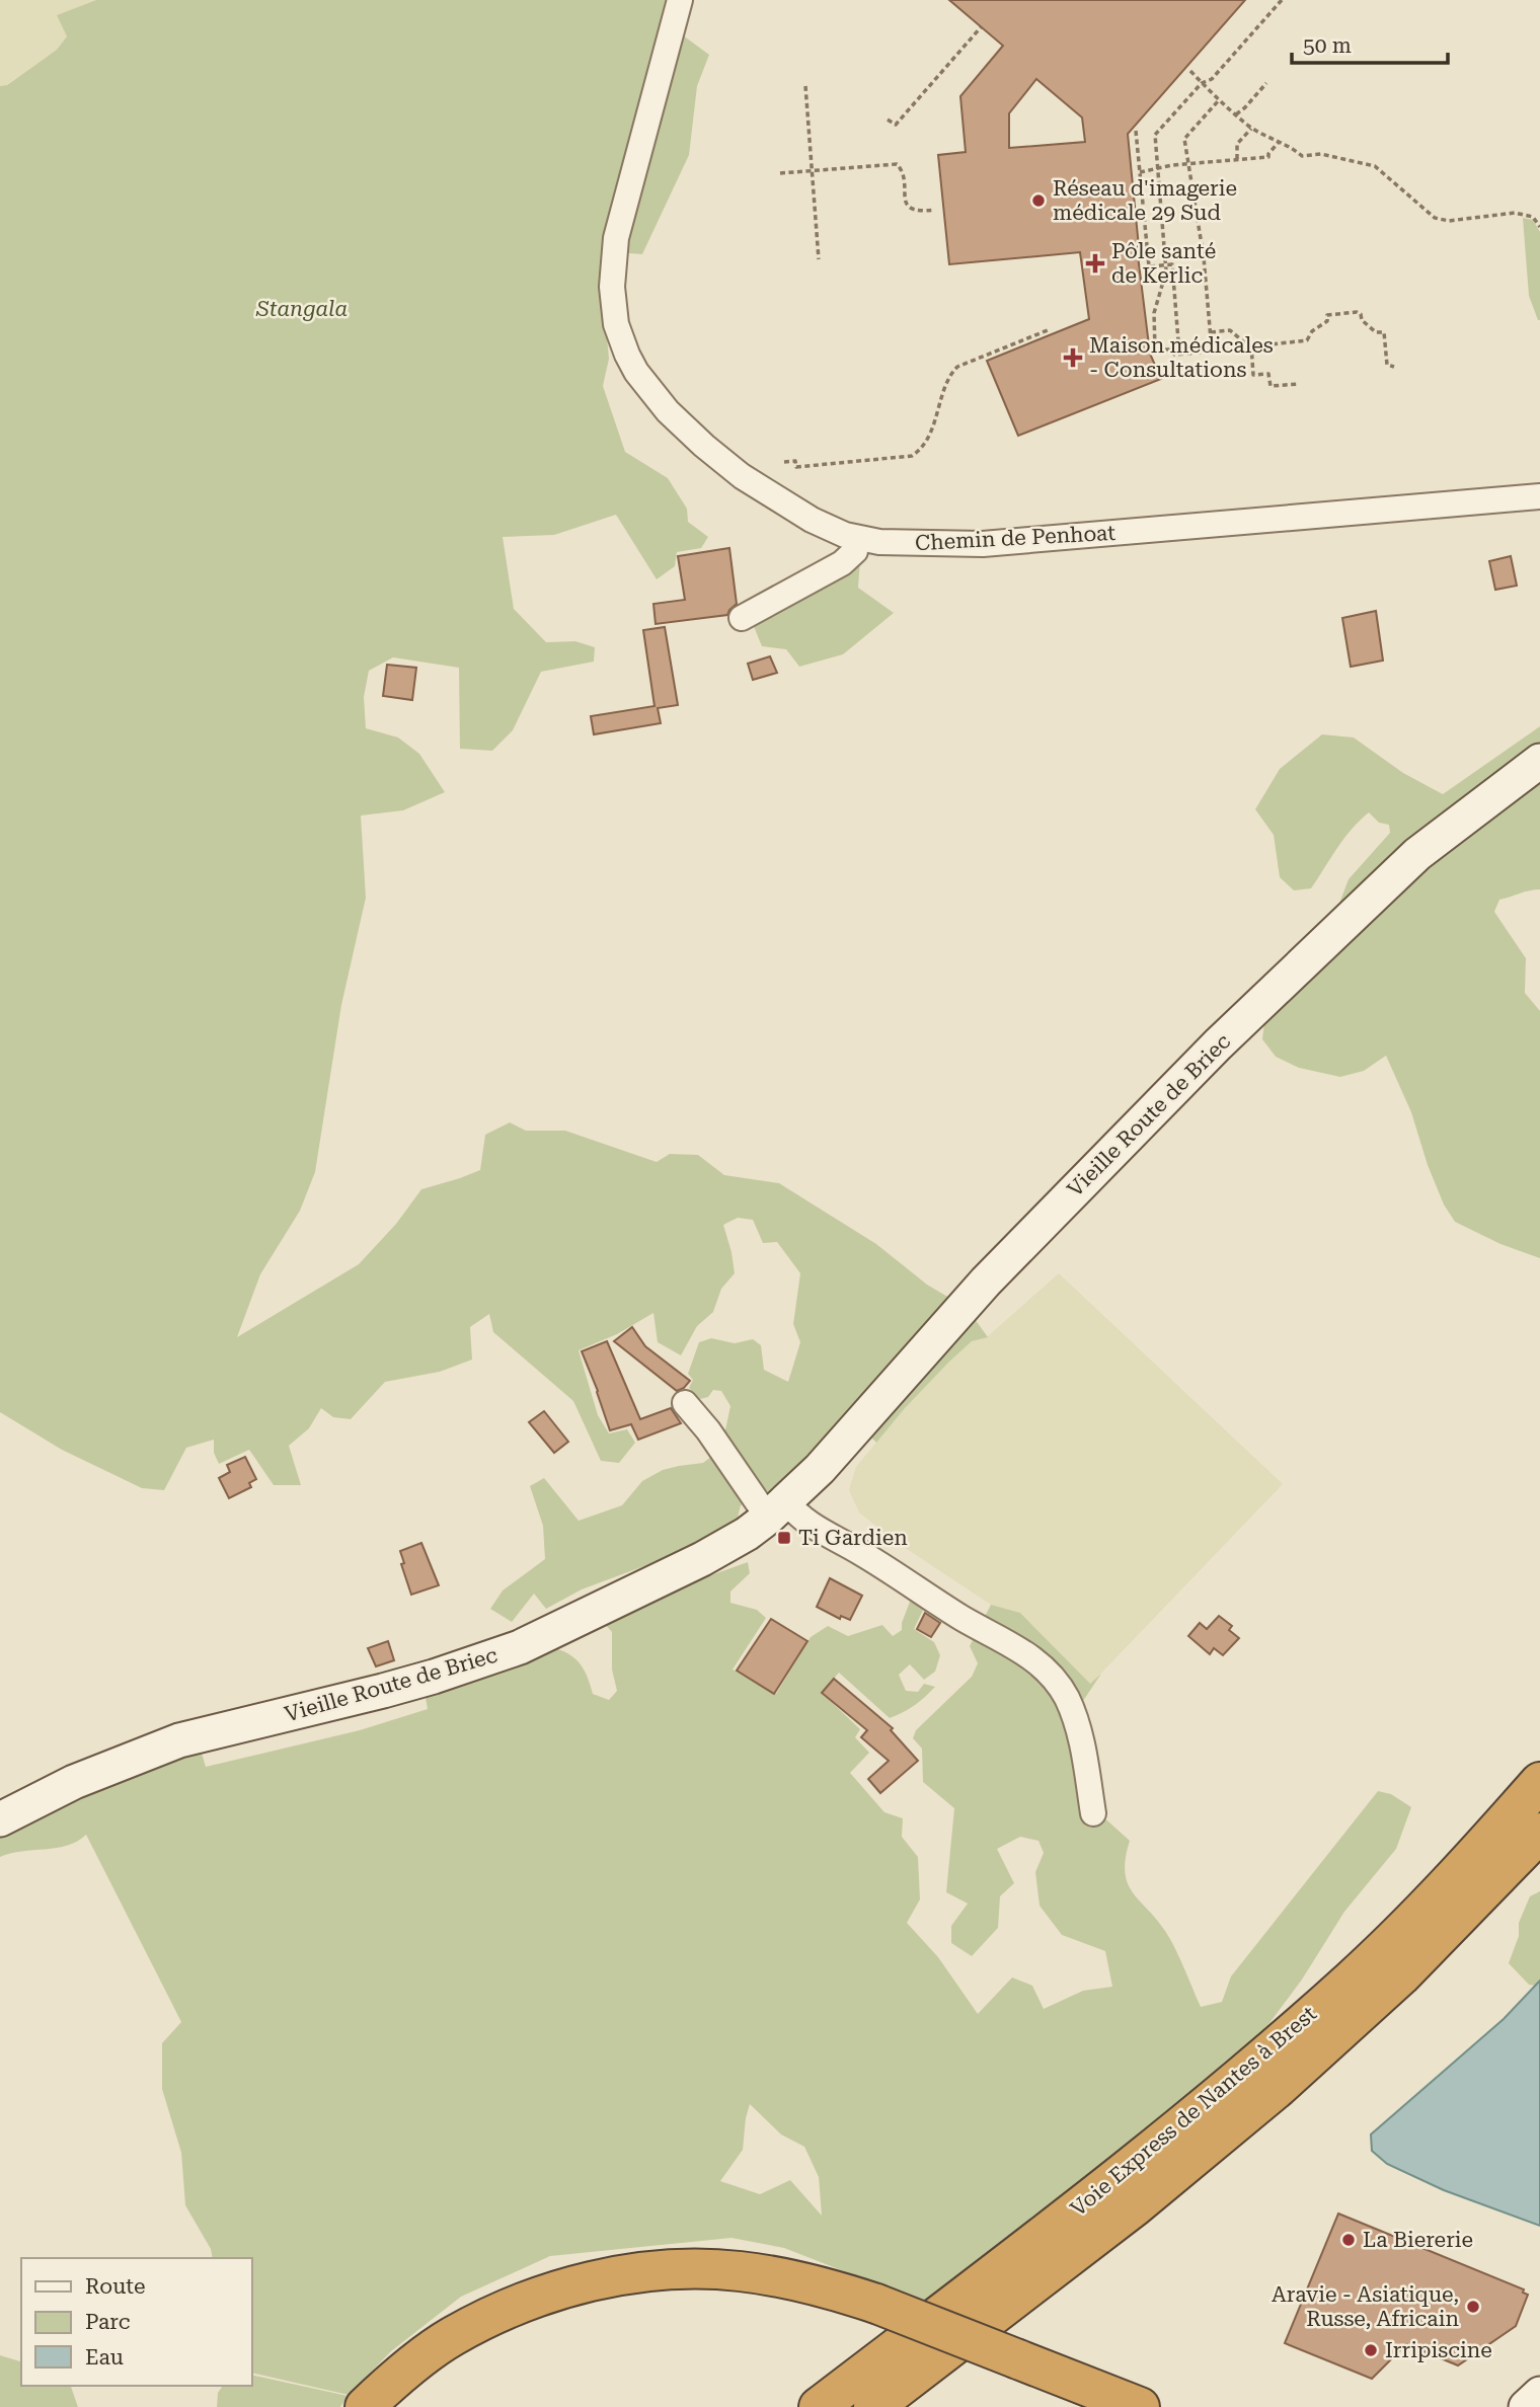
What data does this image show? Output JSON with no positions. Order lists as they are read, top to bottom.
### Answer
{
  "streets": {
    "highway": ["Voie Express de Nantes à Brest"],
    "street": ["Chemin de Penhoat", "Vieille Route de Briec"]
  },
  "parks": ["Stangala"],
  "places": {
    "other": [
      "Réseau d'imagerie médicale 29 Sud",
      "La Biererie",
      "Aravie - Asiatique, Russe, Africain",
      "Irripiscine"
    ],
    "health": ["Pôle santé de Kerlic", "Maison médicales - Consultations"],
    "transit": ["Ti Gardien"]
  },
  "legend": ["Route", "Parc", "Eau"],
  "scale_bar": "50 m"
}
